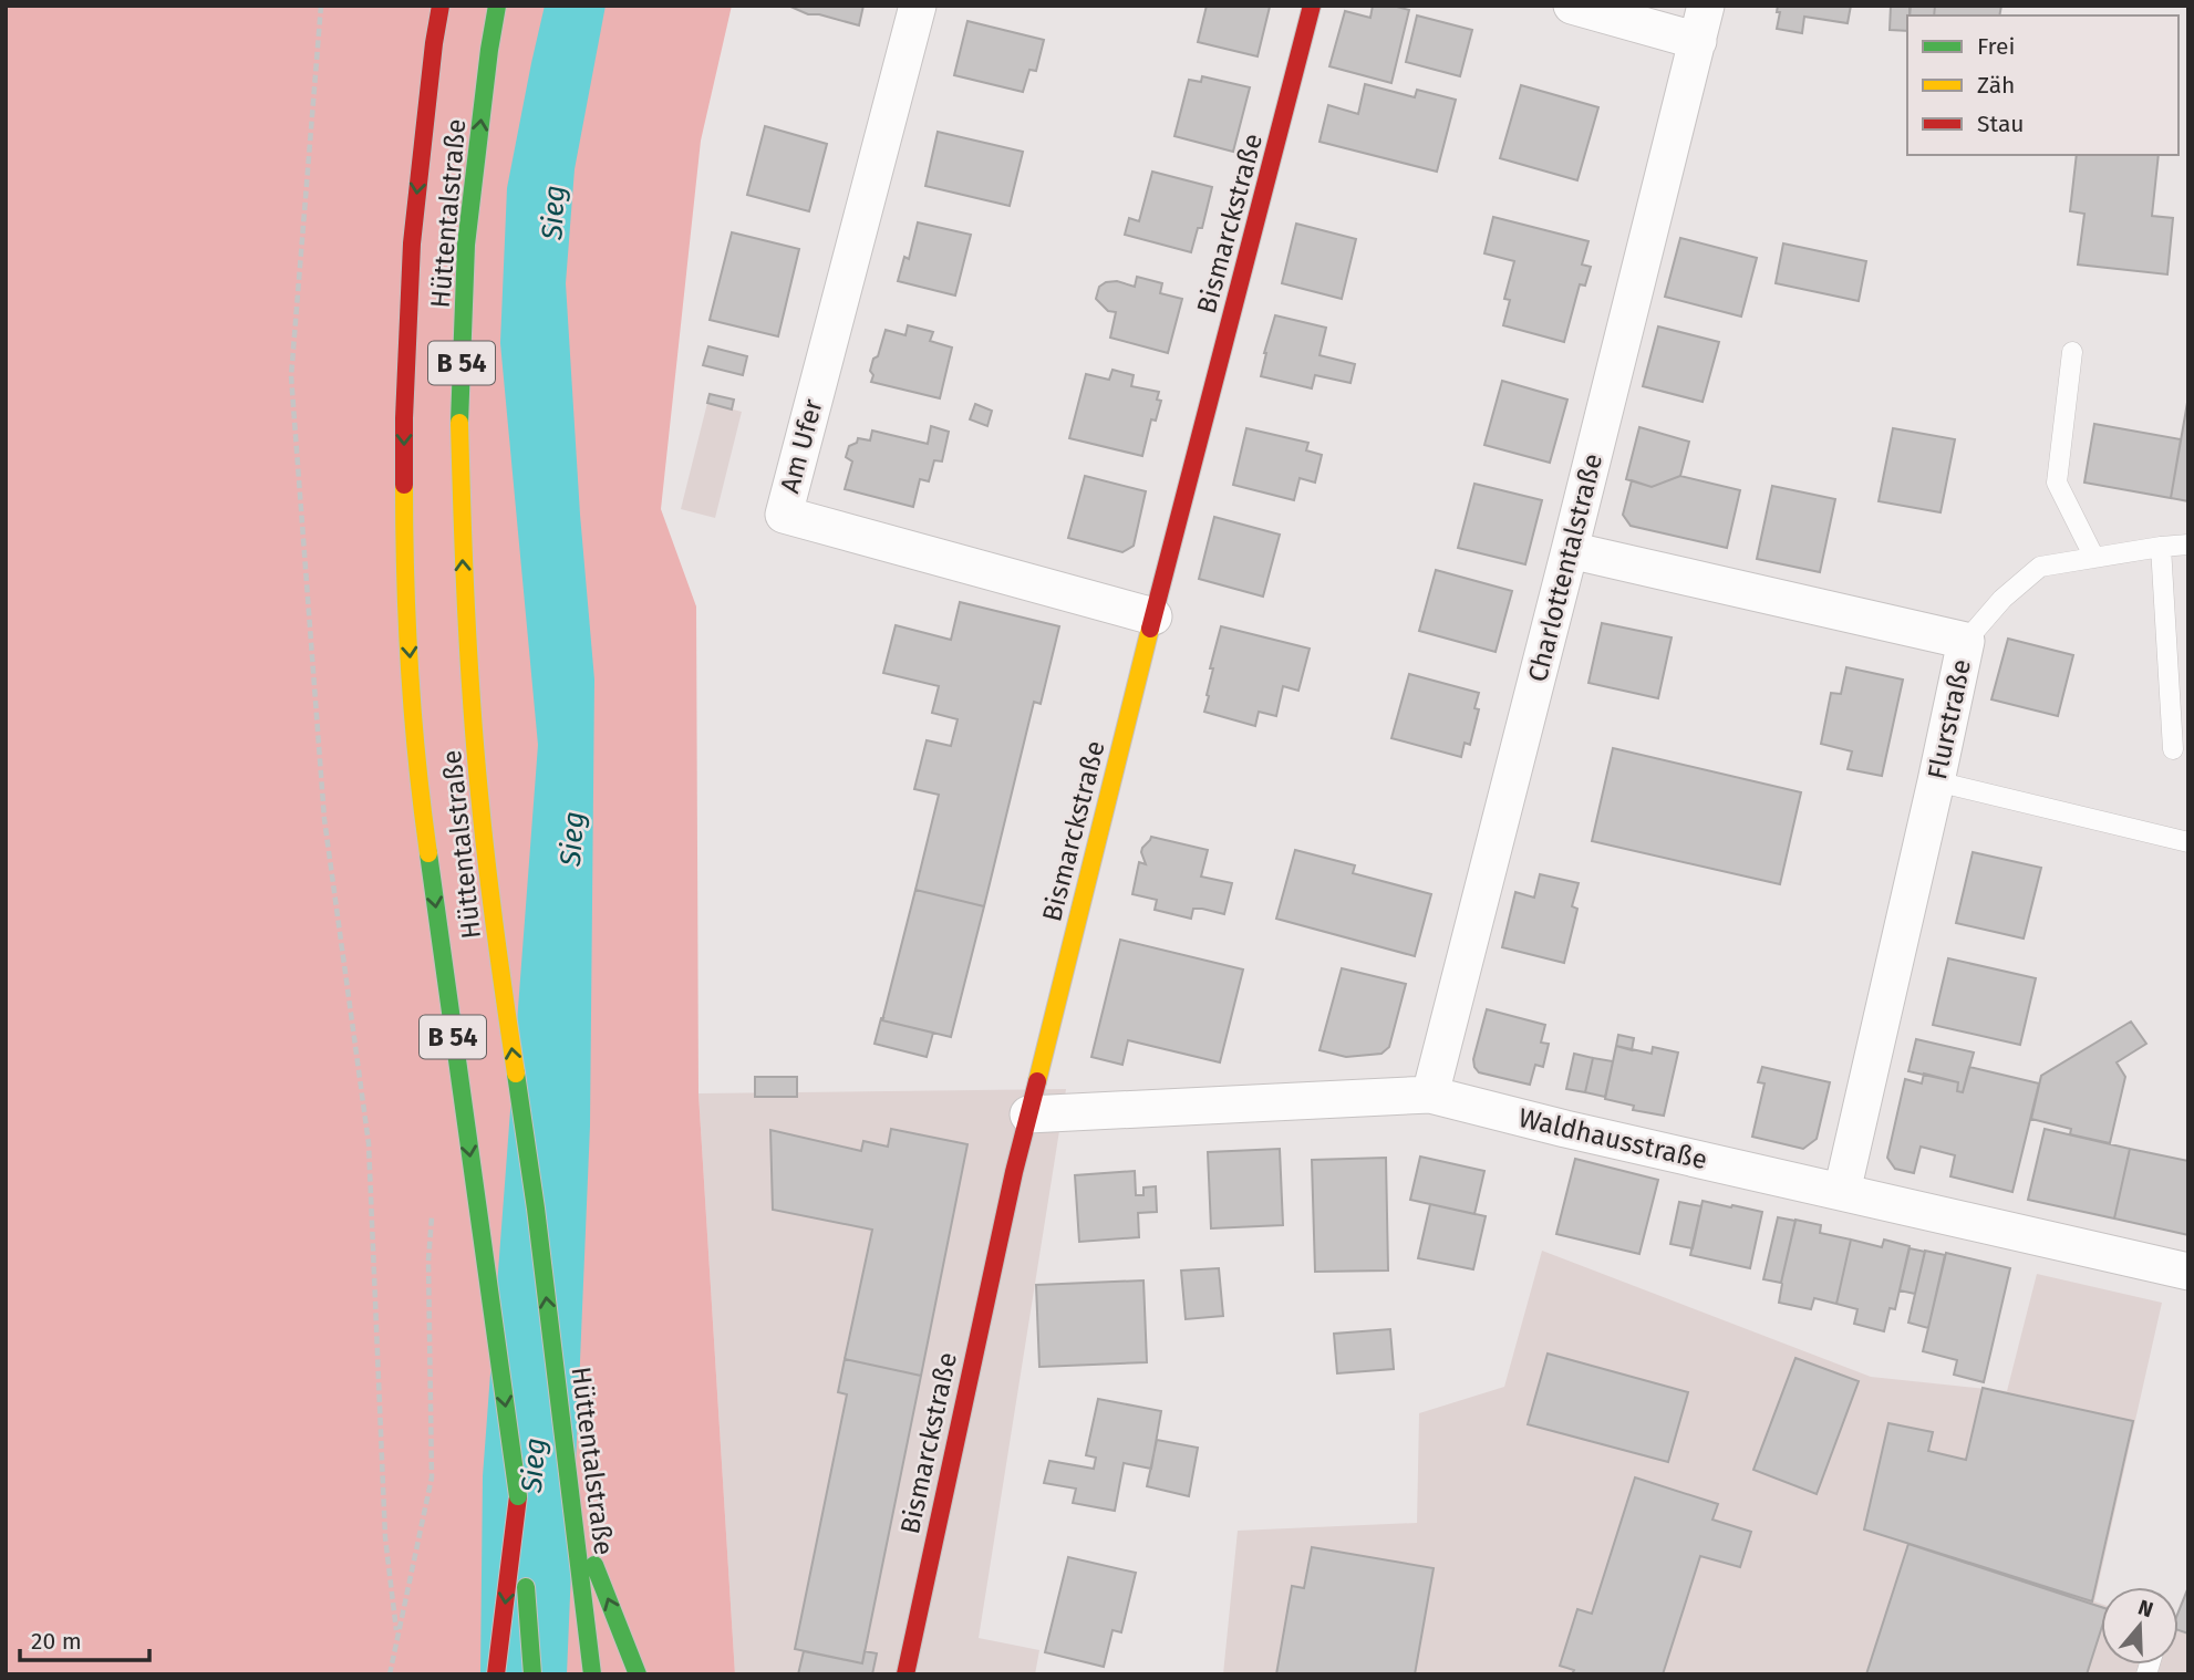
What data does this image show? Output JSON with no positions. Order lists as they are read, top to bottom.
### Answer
{
  "streets": {
    "main road": ["Hüttentalstraße", "Bismarckstraße", "B 54"],
    "street": [
      "Am Ufer",
      "Charlottentalstraße",
      "Flurstraße",
      "Waldhausstraße"
    ]
  },
  "crossings": [
    ["Bismarckstraße", "Am Ufer"],
    ["Bismarckstraße", "Waldhausstraße"],
    ["Charlottentalstraße", "Flurstraße"],
    ["Charlottentalstraße", "Waldhausstraße"],
    ["Flurstraße", "Waldhausstraße"]
  ],
  "water": ["Sieg"],
  "legend": ["Frei", "Zäh", "Stau"],
  "scale_bar": "20 m",
  "north": "top"
}
